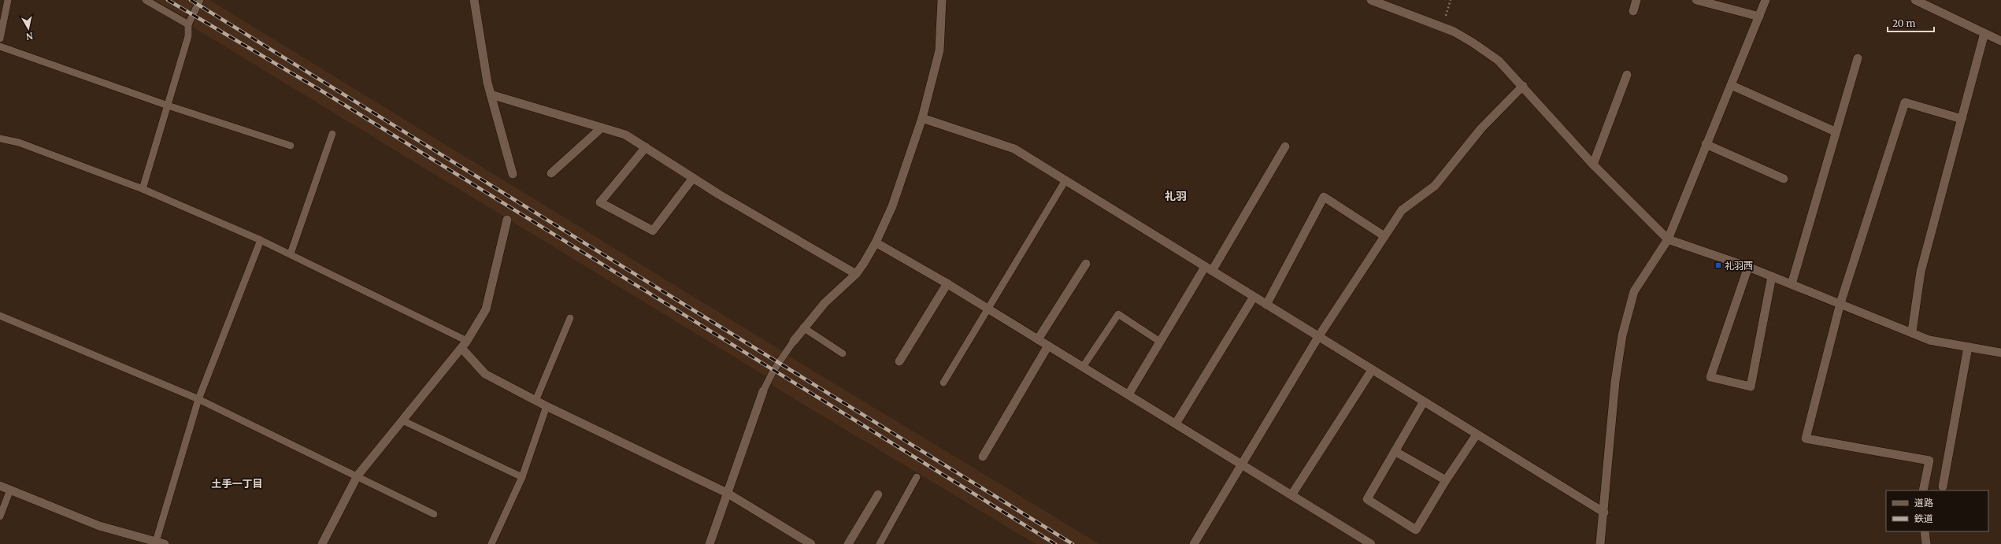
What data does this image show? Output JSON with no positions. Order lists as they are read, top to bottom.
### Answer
{
  "districts": ["礼羽", "土手一丁目"],
  "places": {
    "transit": ["礼羽西"]
  },
  "legend": ["道路", "鉄道"],
  "scale_bar": "20 m",
  "north": "bottom"
}
